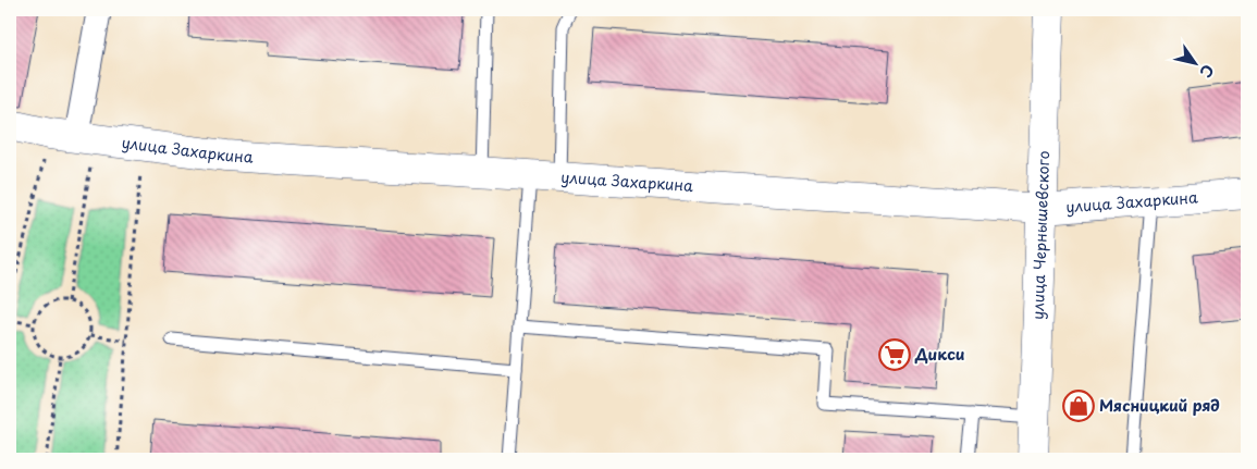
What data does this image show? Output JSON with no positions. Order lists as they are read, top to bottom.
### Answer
{
  "streets": {
    "street": ["улица Захаркина", "улица Чернышевского"]
  },
  "crossings": [
    ["улица Захаркина", "улица Чернышевского"]
  ],
  "places": {
    "supermarket": ["Дикси"],
    "shop": ["Мясницкий ряд"]
  },
  "north": "bottom right"
}
